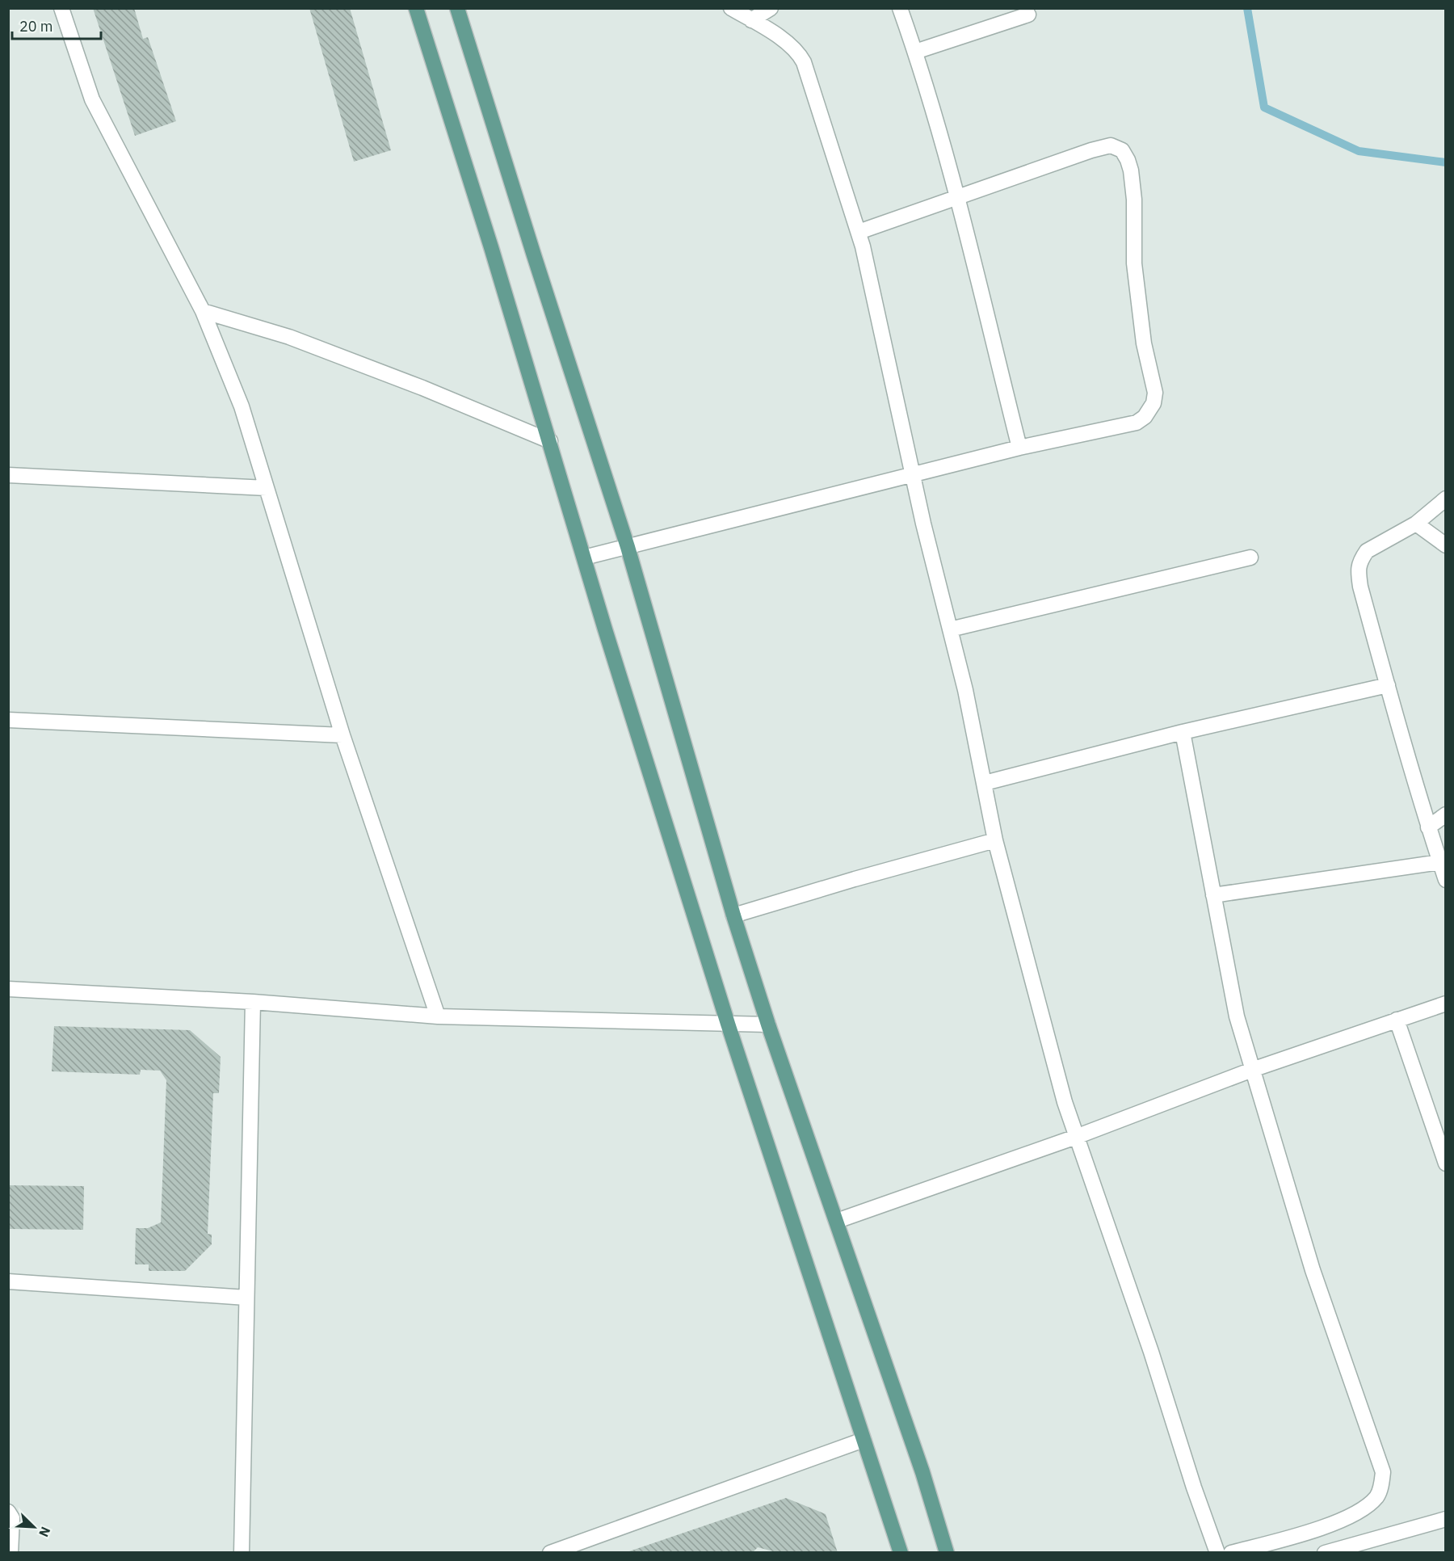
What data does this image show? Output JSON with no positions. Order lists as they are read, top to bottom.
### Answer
{
  "scale_bar": "20 m",
  "north": "bottom right"
}
